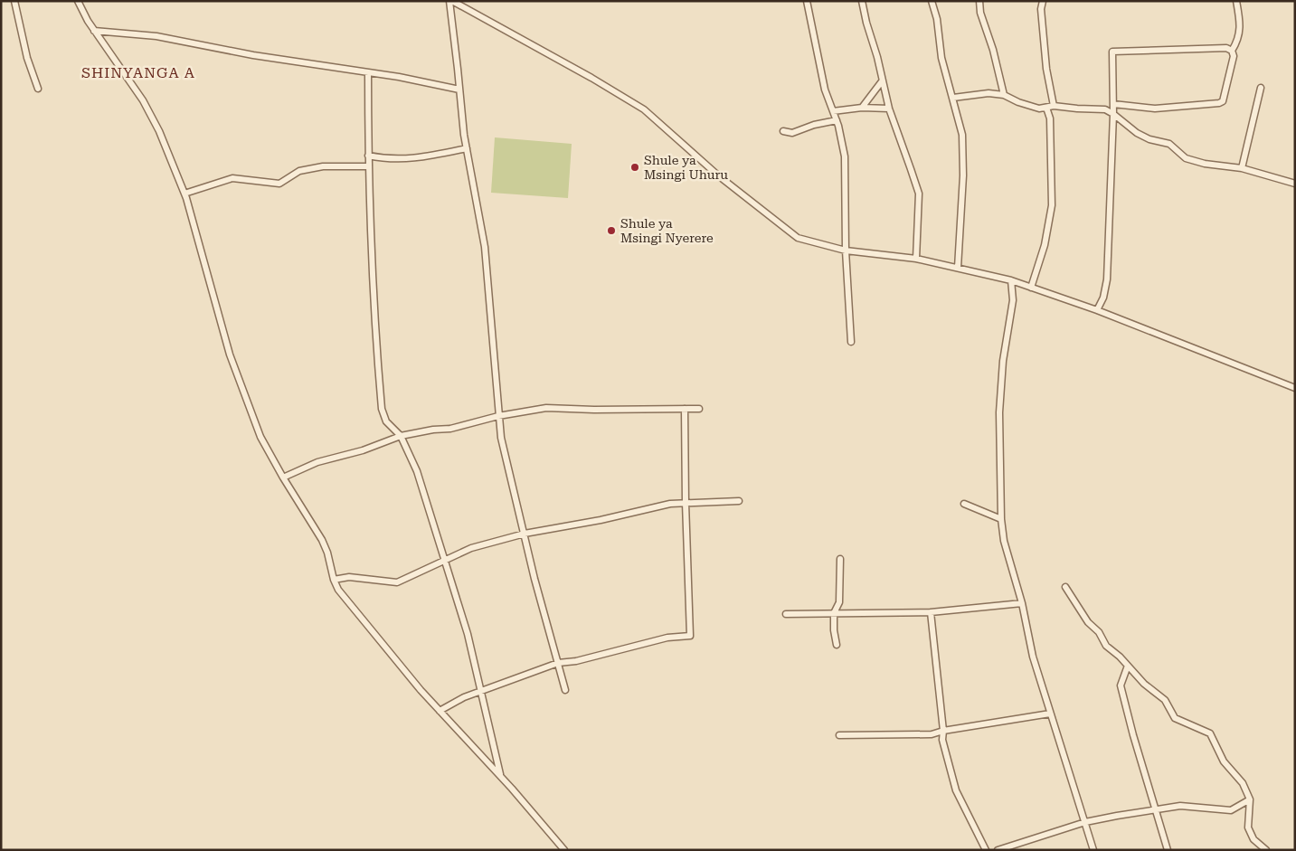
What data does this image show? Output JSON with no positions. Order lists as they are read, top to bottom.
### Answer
{
  "districts": ["SHINYANGA A"],
  "places": ["Shule ya Msingi Uhuru", "Shule ya Msingi Nyerere"]
}
